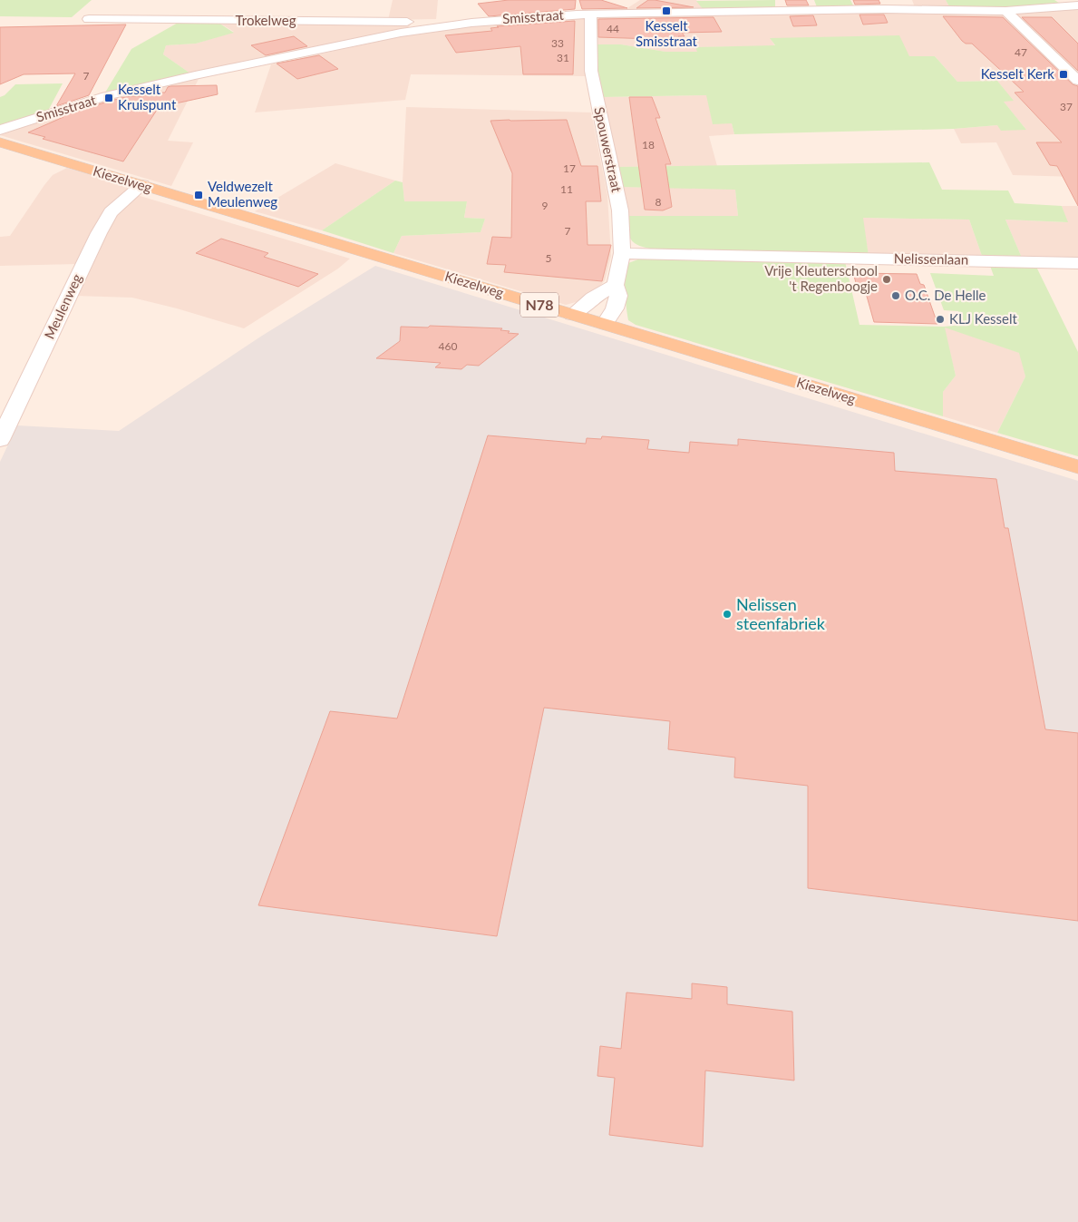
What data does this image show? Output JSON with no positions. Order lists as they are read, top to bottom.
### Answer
{
  "streets": {
    "main road": ["Kiezelweg", "N78"],
    "street": [
      "Smisstraat",
      "Trokelweg",
      "Spouwerstraat",
      "Nelissenlaan",
      "Meulenweg"
    ]
  },
  "crossings": [
    ["Smisstraat", "Trokelweg"],
    ["Smisstraat", "Spouwerstraat"],
    ["Spouwerstraat", "Kiezelweg"],
    ["Spouwerstraat", "Nelissenlaan"],
    ["Kiezelweg", "Meulenweg"]
  ],
  "places": {
    "transit": [
      "Kesselt Smisstraat",
      "Kesselt Kerk",
      "Kesselt Kruispunt",
      "Veldwezelt Meulenweg"
    ],
    "other": [
      "Vrije Kleuterschool 't Regenboogje",
      "O.C. De Helle",
      "KLJ Kesselt",
      "Nelissen steenfabriek"
    ]
  },
  "house_numbers": [
    "44",
    "33",
    "47",
    "31",
    "7",
    "37",
    "18",
    "17",
    "11",
    "8",
    "9",
    "7",
    "5",
    "460"
  ]
}
